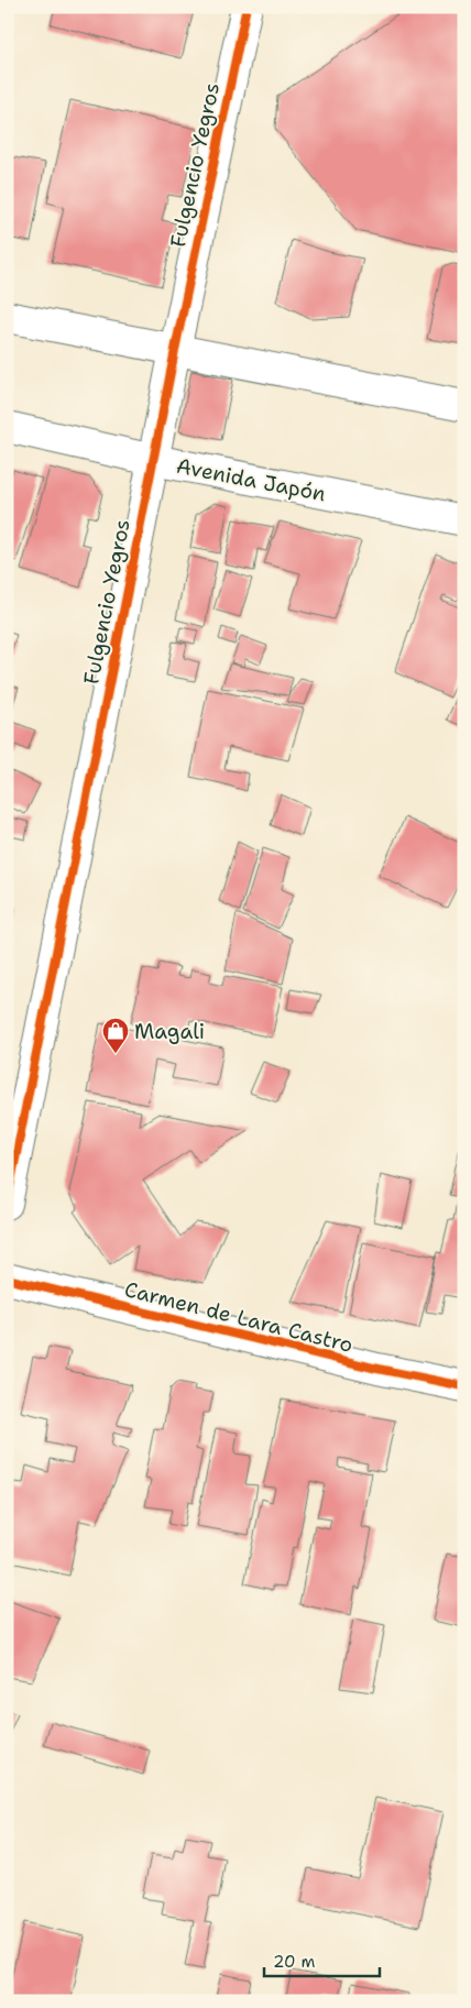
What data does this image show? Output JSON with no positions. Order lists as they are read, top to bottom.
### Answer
{
  "streets": {
    "street": ["Fulgencio Yegros", "Avenida Japón", "Carmen de Lara Castro"]
  },
  "crossings": [
    ["Fulgencio Yegros", "Avenida Japón"]
  ],
  "places": {
    "shop": ["Magali"]
  },
  "scale_bar": "20 m"
}
